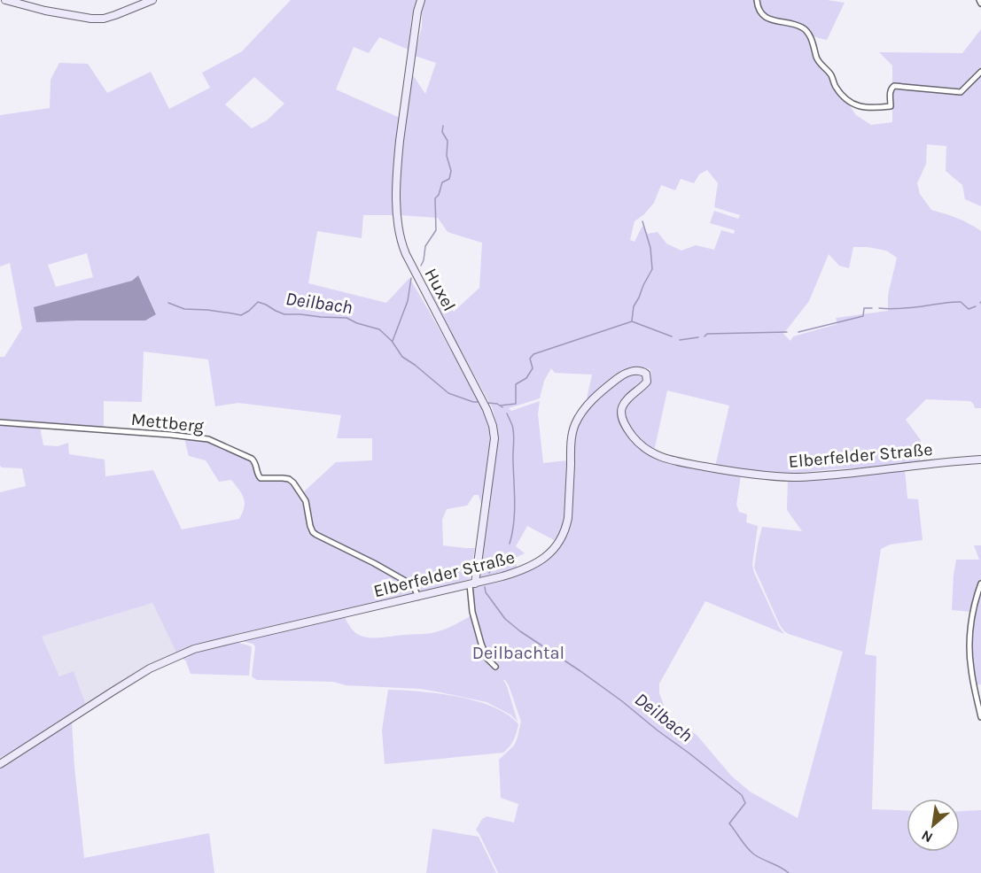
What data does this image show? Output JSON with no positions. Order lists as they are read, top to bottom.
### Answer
{
  "streets": {
    "main road": ["Huxel", "Elberfelder Straße"],
    "street": ["Mettberg"]
  },
  "crossings": [
    ["Huxel", "Elberfelder Straße"],
    ["Mettberg", "Elberfelder Straße"]
  ],
  "water": ["Deilbach"],
  "parks": ["Deilbachtal"],
  "north": "bottom left"
}
